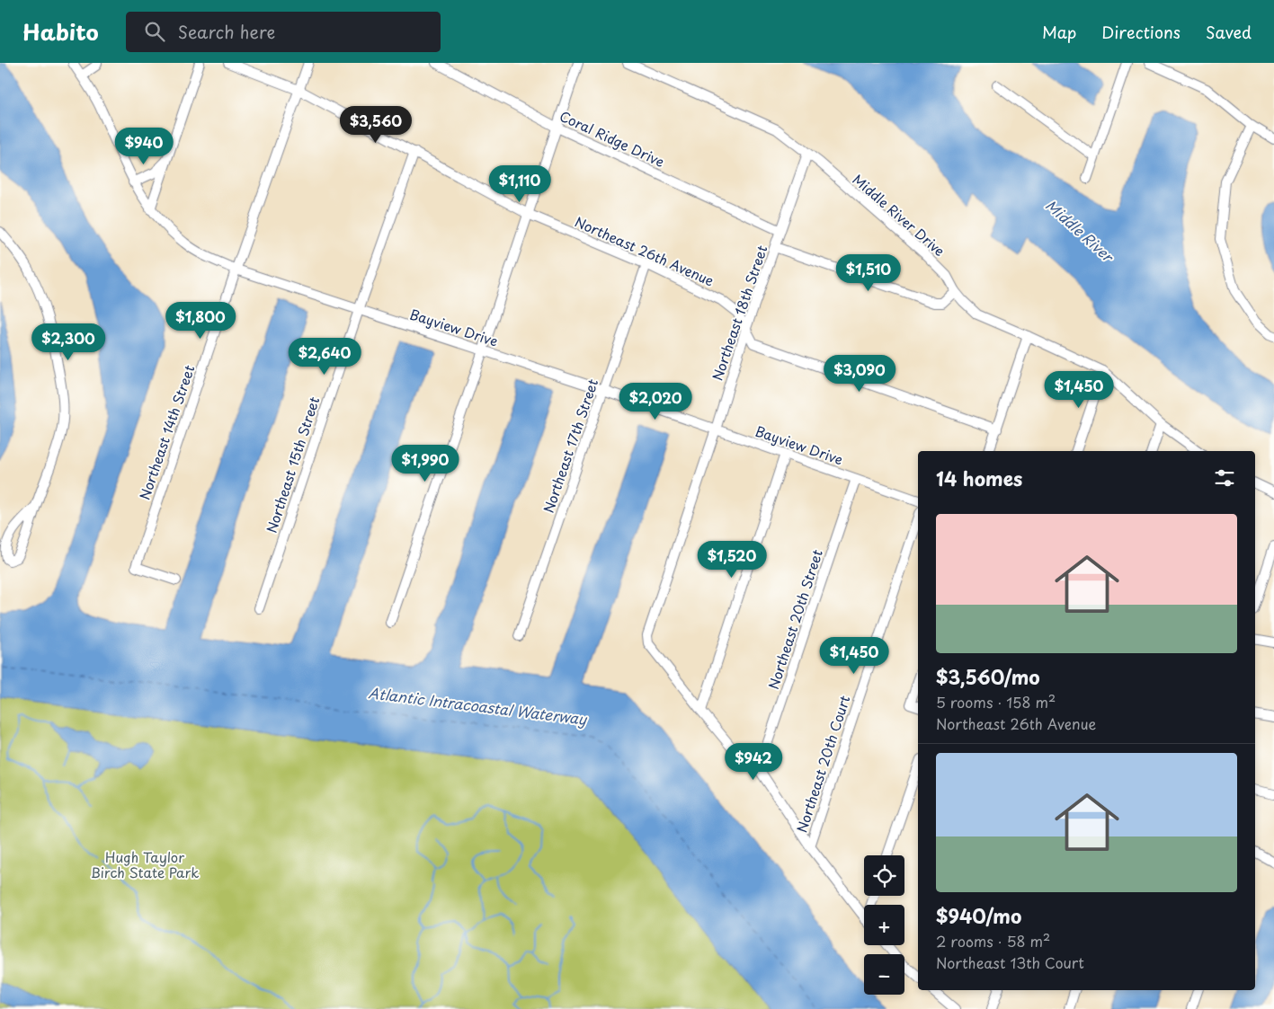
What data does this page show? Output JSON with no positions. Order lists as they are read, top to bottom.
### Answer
{
  "streets": {
    "street": [
      "Coral Ridge Drive",
      "Middle River Drive",
      "Northeast 26th Avenue",
      "Northeast 18th Street",
      "Bayview Drive",
      "Northeast 14th Street",
      "Northeast 17th Street",
      "Northeast 15th Street",
      "Northeast 20th Street",
      "Northeast 20th Court"
    ]
  },
  "crossings": [
    ["Coral Ridge Drive", "Northeast 18th Street"],
    ["Middle River Drive", "Northeast 18th Street"],
    ["Northeast 26th Avenue", "Northeast 18th Street"],
    ["Northeast 26th Avenue", "Northeast 14th Street"],
    ["Northeast 26th Avenue", "Northeast 17th Street"],
    ["Northeast 26th Avenue", "Northeast 15th Street"],
    ["Northeast 18th Street", "Bayview Drive"],
    ["Bayview Drive", "Northeast 14th Street"],
    ["Bayview Drive", "Northeast 17th Street"],
    ["Bayview Drive", "Northeast 15th Street"],
    ["Bayview Drive", "Northeast 20th Street"]
  ],
  "water": ["Middle River", "Atlantic Intracoastal Waterway"],
  "parks": ["Hugh Taylor Birch State Park"],
  "page": {
    "header": "Habito",
    "search": "Search here",
    "nav": ["Map", "Directions", "Saved"],
    "price": [
      "$3,560",
      "$940",
      "$1,110",
      "$1,510",
      "$1,800",
      "$2,300",
      "$2,640",
      "$3,090",
      "$1,450",
      "$2,020",
      "$1,990",
      "$1,520",
      "$1,450",
      "$942"
    ],
    "heading": "14 homes",
    "list": [
      {
        "name": "$3,560/mo",
        "note": "5 rooms · 158 m² · Northeast 26th Avenue"
      },
      {
        "name": "$940/mo",
        "note": "2 rooms · 58 m² · Northeast 13th Court"
      }
    ],
    "map_buttons": ["+", "−"]
  }
}
